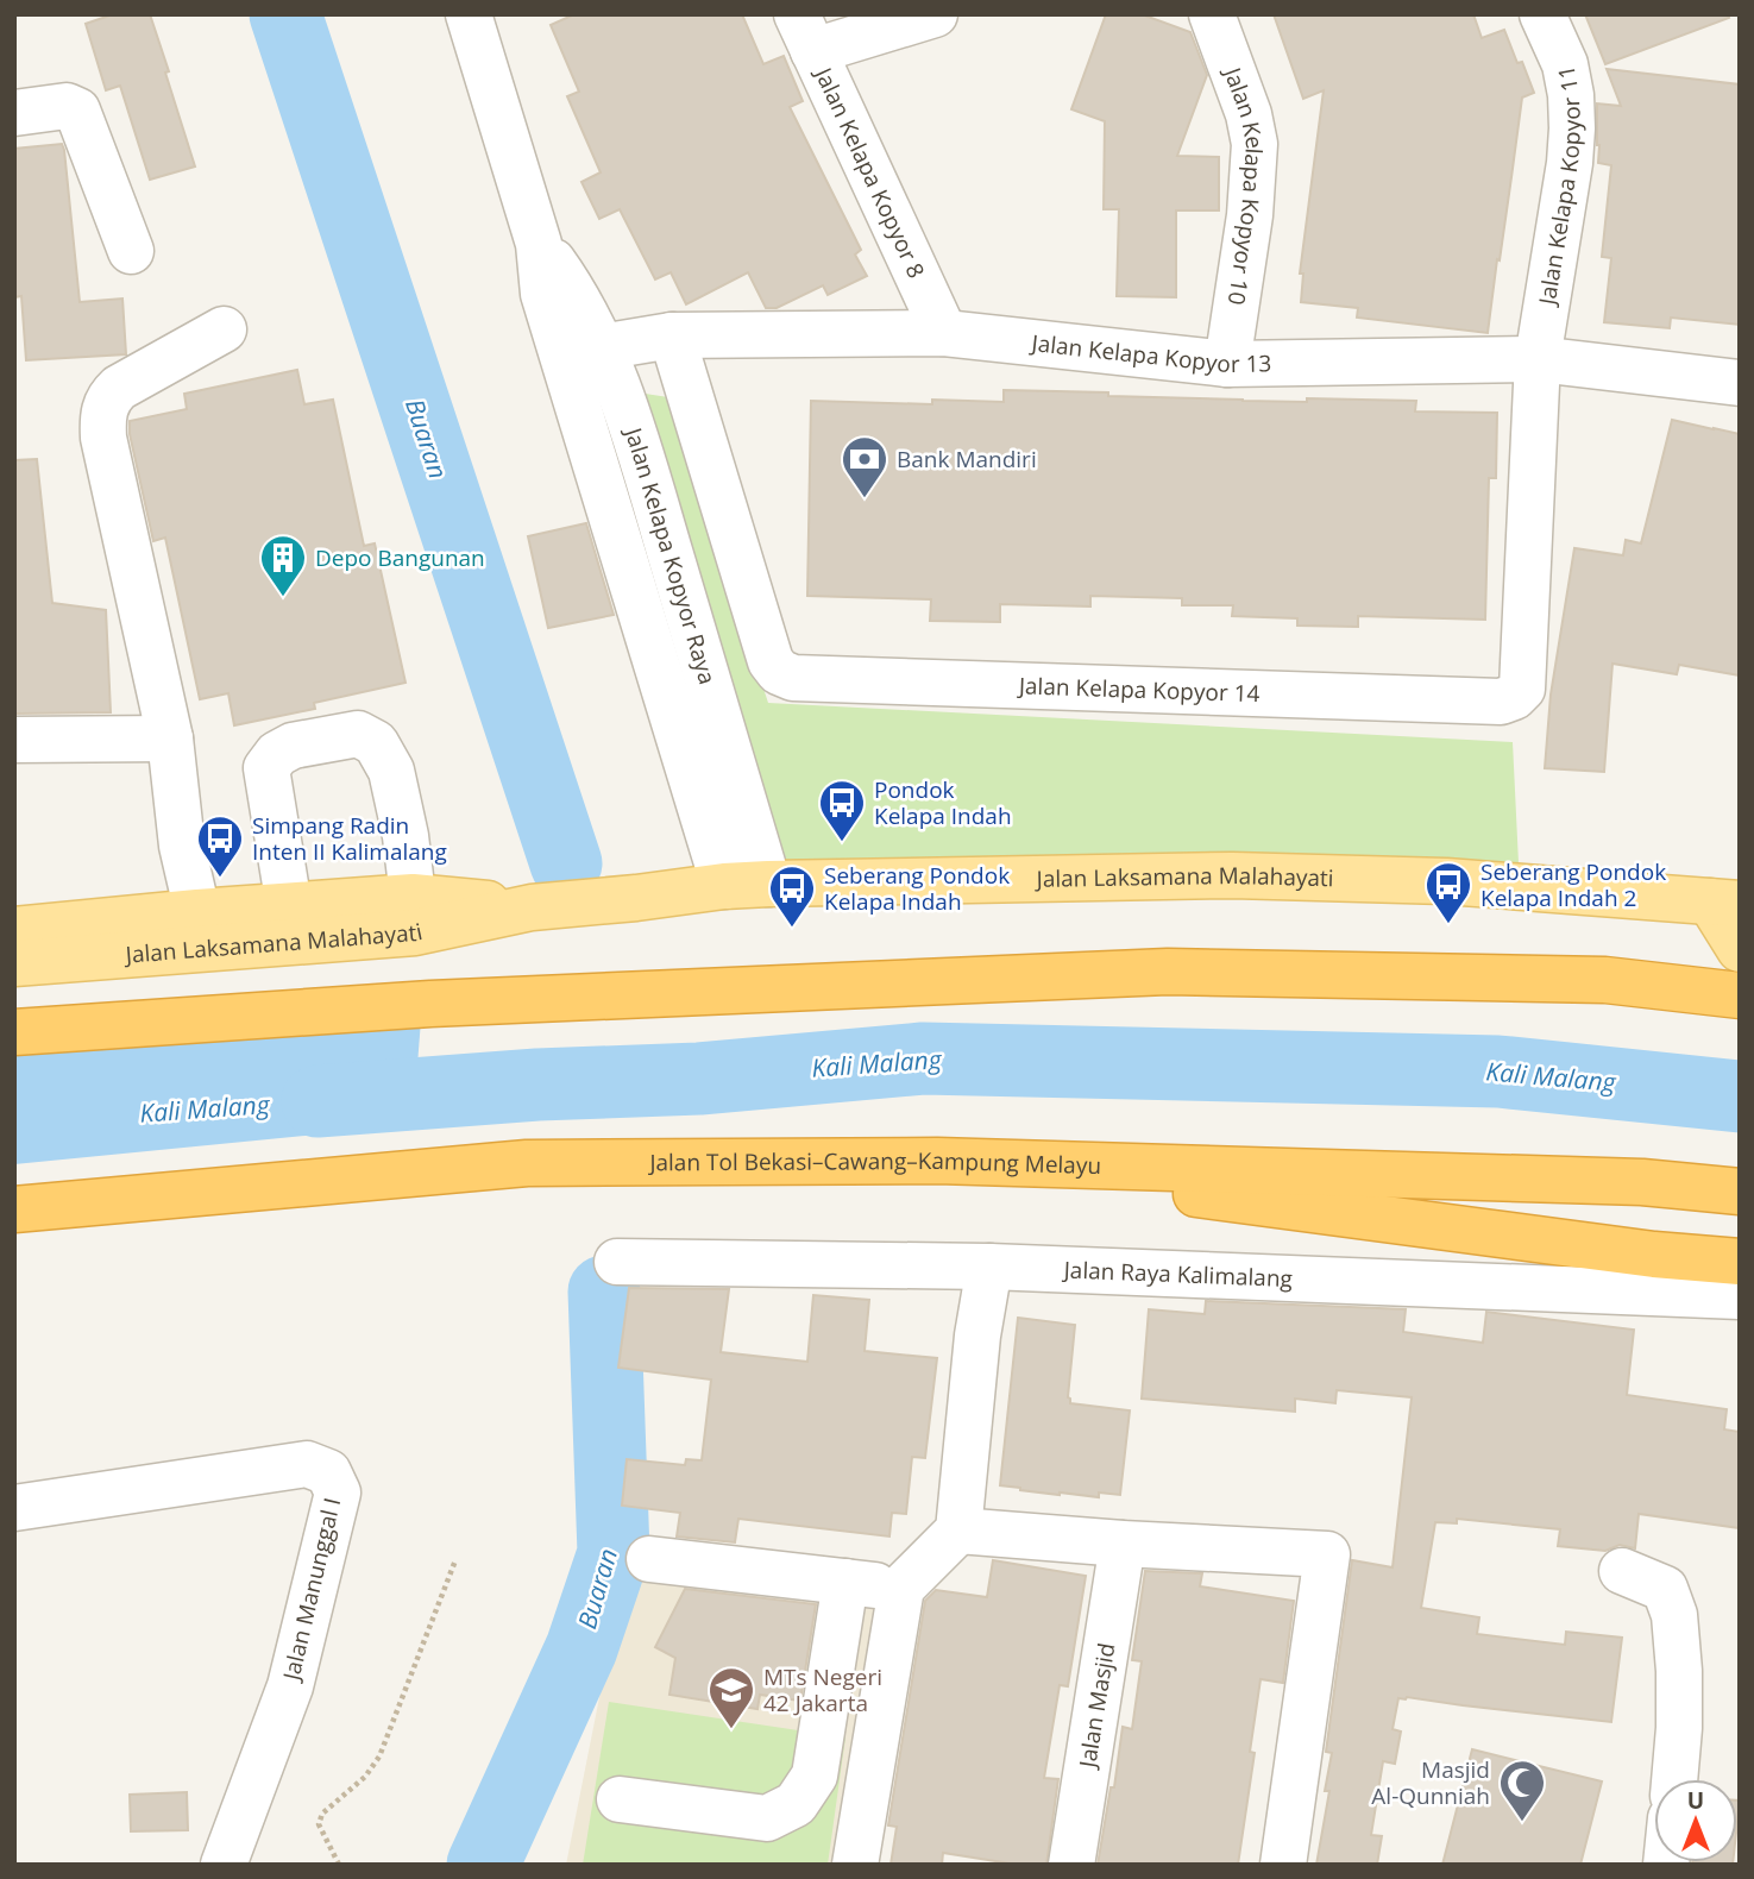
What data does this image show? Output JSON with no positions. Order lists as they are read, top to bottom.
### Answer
{
  "streets": {
    "highway": ["Jalan Tol Bekasi–Cawang–Kampung Melayu"],
    "main road": ["Jalan Laksamana Malahayati"],
    "street": [
      "Jalan Kelapa Kopyor 8",
      "Jalan Kelapa Kopyor 11",
      "Jalan Kelapa Kopyor 10",
      "Jalan Kelapa Kopyor 13",
      "Jalan Kelapa Kopyor Raya",
      "Jalan Kelapa Kopyor 14",
      "Jalan Raya Kalimalang",
      "Jalan Manunggal I",
      "Jalan Masjid"
    ]
  },
  "crossings": [
    ["Jalan Kelapa Kopyor 8", "Jalan Kelapa Kopyor 13"],
    ["Jalan Kelapa Kopyor 11", "Jalan Kelapa Kopyor 13"],
    ["Jalan Kelapa Kopyor 11", "Jalan Kelapa Kopyor 14"],
    ["Jalan Kelapa Kopyor 10", "Jalan Kelapa Kopyor 13"],
    ["Jalan Kelapa Kopyor 13", "Jalan Kelapa Kopyor Raya"],
    ["Jalan Kelapa Kopyor 13", "Jalan Kelapa Kopyor 14"],
    ["Jalan Kelapa Kopyor Raya", "Jalan Laksamana Malahayati"]
  ],
  "water": ["Buaran", "Kali Malang"],
  "places": {
    "bank": ["Bank Mandiri"],
    "building": ["Depo Bangunan"],
    "bus stop": [
      "Pondok Kelapa Indah",
      "Simpang Radin Inten II Kalimalang",
      "Seberang Pondok Kelapa Indah 2",
      "Seberang Pondok Kelapa Indah"
    ],
    "school or university": ["MTs Negeri 42 Jakarta"],
    "mosque": ["Masjid Al-Qunniah"]
  },
  "north": "top"
}
